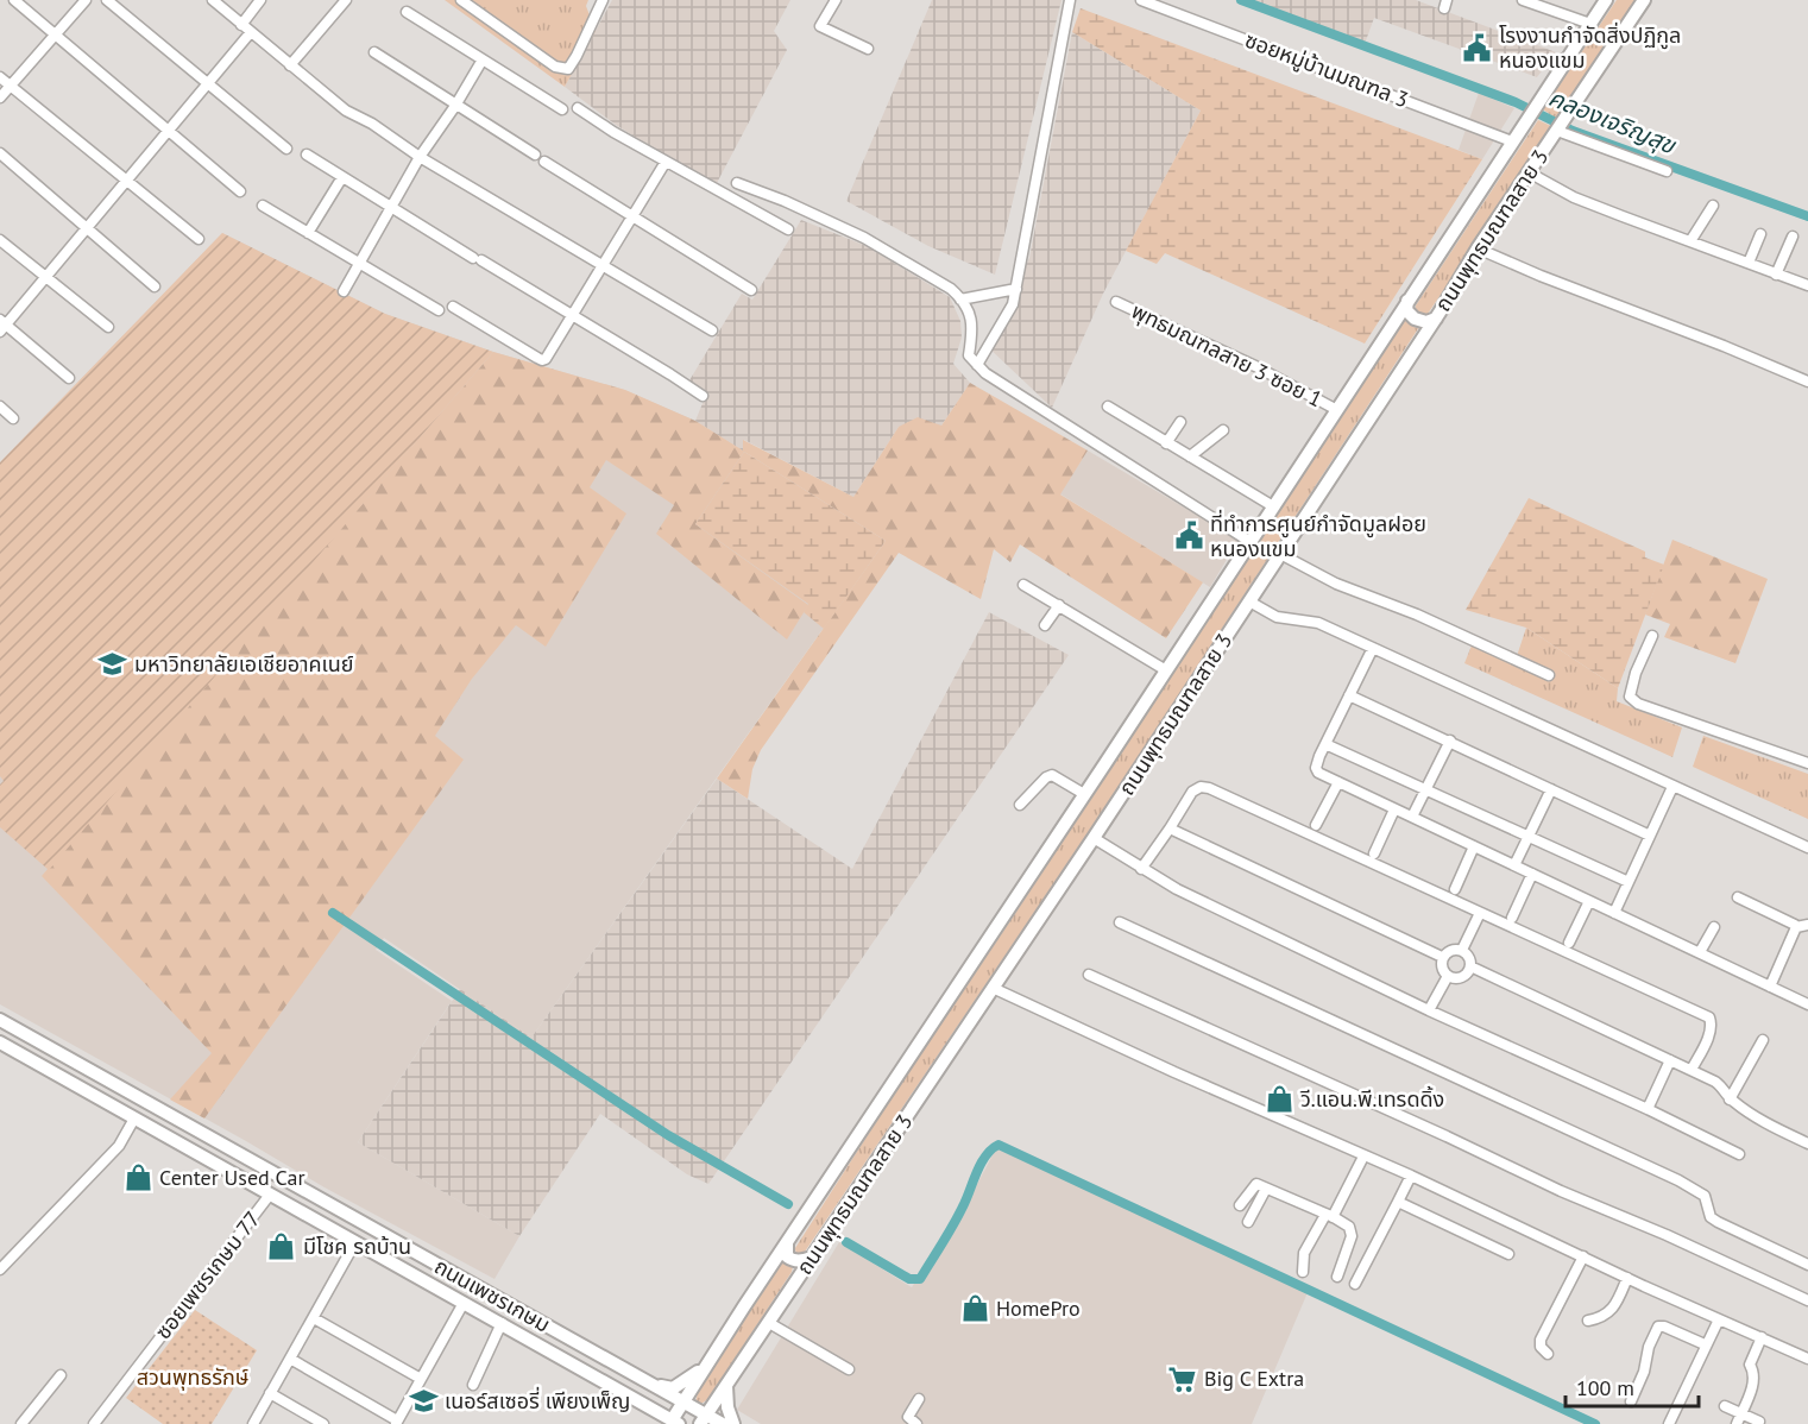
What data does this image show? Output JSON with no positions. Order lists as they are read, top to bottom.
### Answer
{
  "streets": {
    "main road": ["ถนนพุทธมณฑลสาย 3", "ถนนเพชรเกษม"],
    "street": ["ซอยหมู่บ้านมณฑล 3", "พุทธมณฑลสาย 3 ซอย 1", "ซอยเพชรเกษม 77"]
  },
  "crossings": [
    ["ซอยหมู่บ้านมณฑล 3", "ถนนพุทธมณฑลสาย 3"],
    ["ถนนพุทธมณฑลสาย 3", "พุทธมณฑลสาย 3 ซอย 1"],
    ["ถนนพุทธมณฑลสาย 3", "ถนนเพชรเกษม"],
    ["ซอยเพชรเกษม 77", "ถนนเพชรเกษม"]
  ],
  "water": ["คลองเจริญสุข"],
  "parks": ["สวนพุทธรักษ์"],
  "places": {
    "public building": ["โรงงานกำจัดสิ่งปฏิกูล หนองแขม", "ที่ทำการศูนย์กำจัดมูลฝอย หนองแขม"],
    "school or university": ["มหาวิทยาลัยเอเชียอาคเนย์", "เนอร์สเซอรี่ เพียงเพ็ญ"],
    "shop": [
      "วี.แอน.พี.เทรดดิ้ง",
      "Center Used Car",
      "มีโชค รถบ้าน",
      "HomePro"
    ],
    "supermarket": ["Big C Extra"]
  },
  "scale_bar": "100 m"
}
